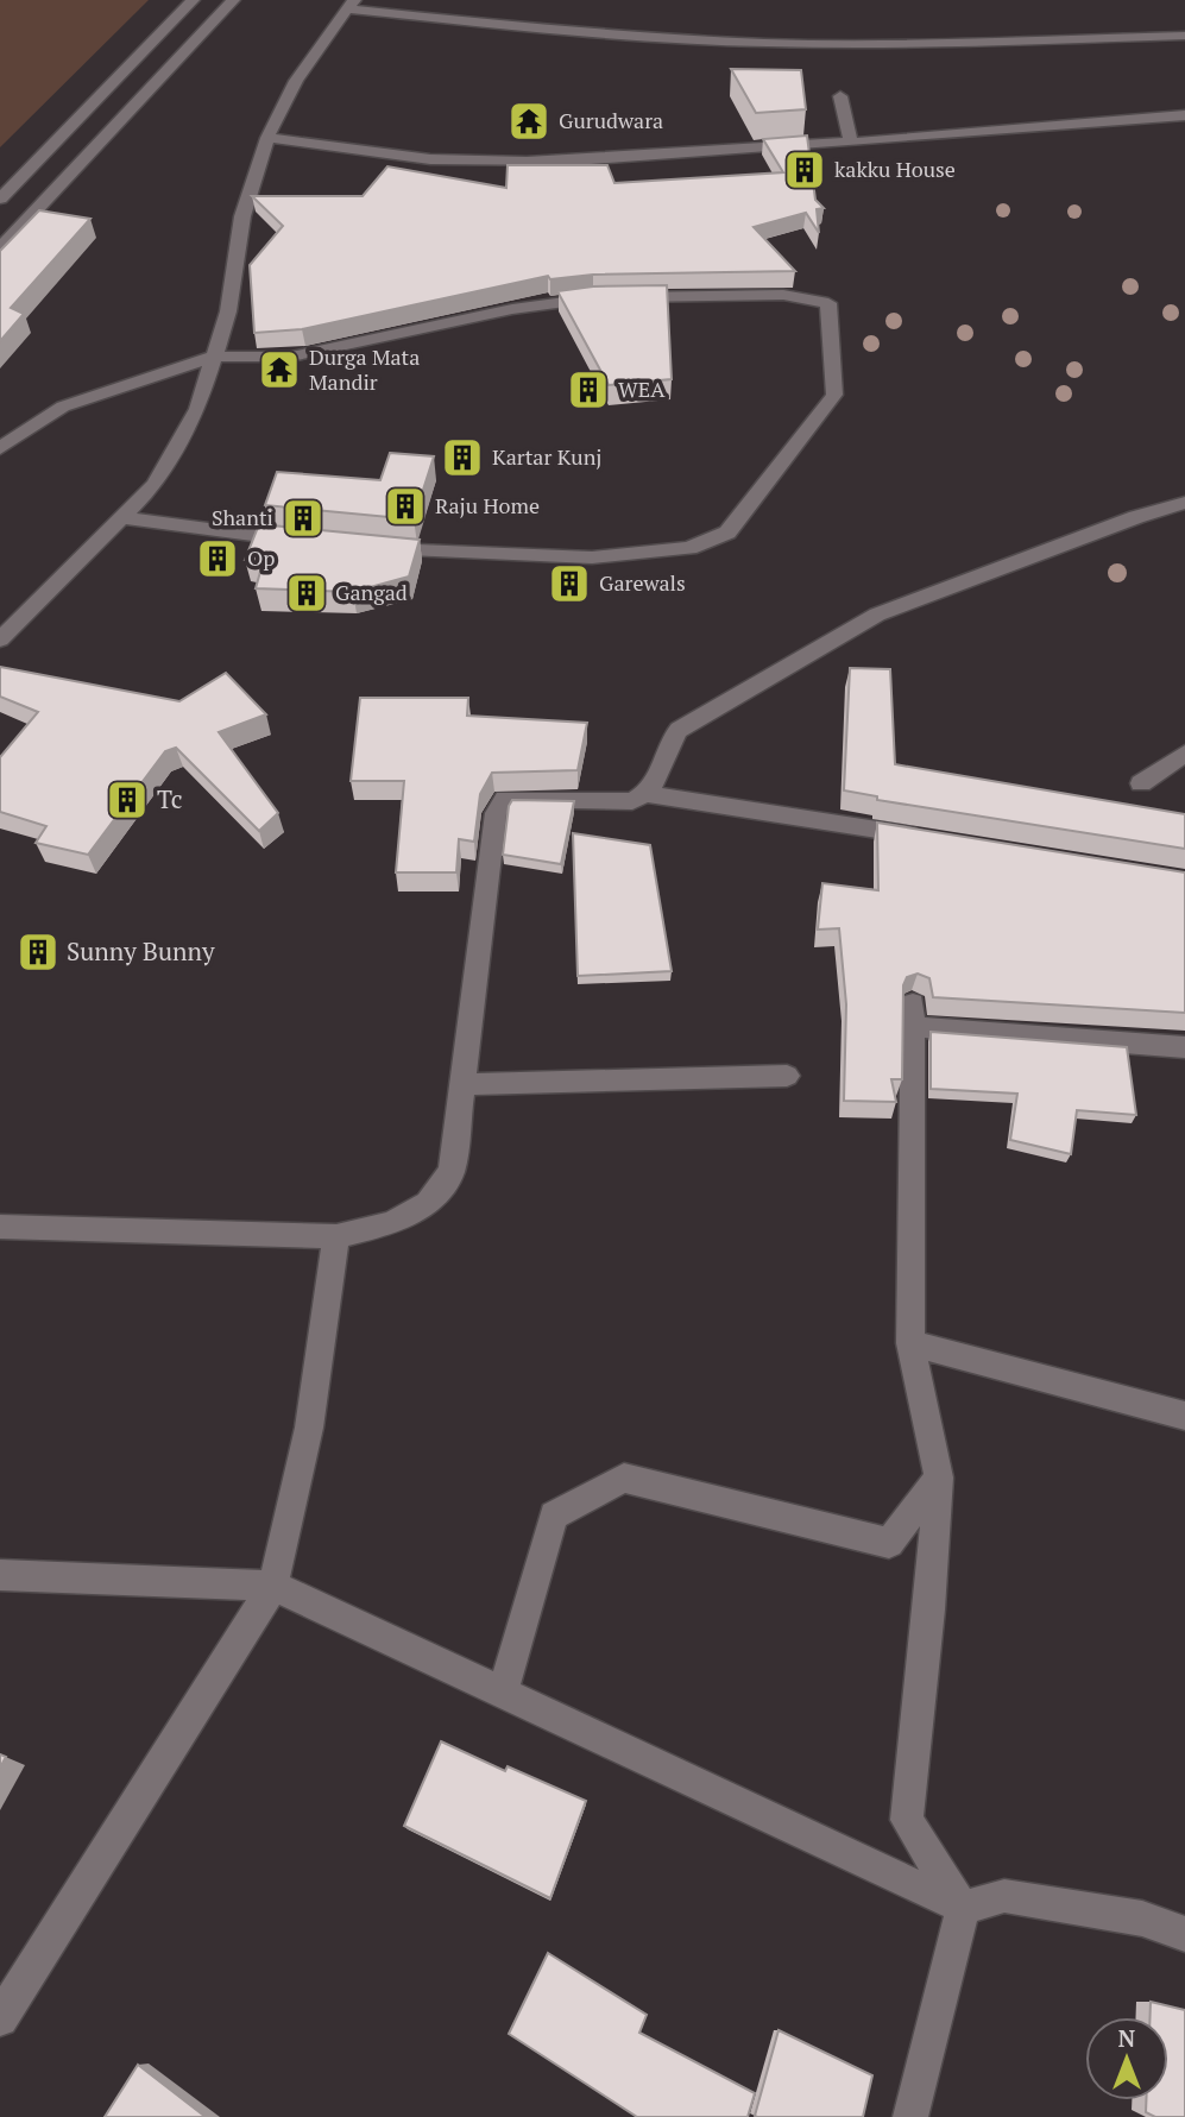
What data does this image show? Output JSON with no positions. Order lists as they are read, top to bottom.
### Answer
{
  "places": {
    "temple": ["Gurudwara", "Durga Mata Mandir"],
    "building": [
      "kakku House",
      "WEA",
      "Kartar Kunj",
      "Raju Home",
      "Shanti",
      "Op",
      "Garewals",
      "Gangad",
      "Tc",
      "Sunny Bunny"
    ]
  },
  "north": "top"
}
